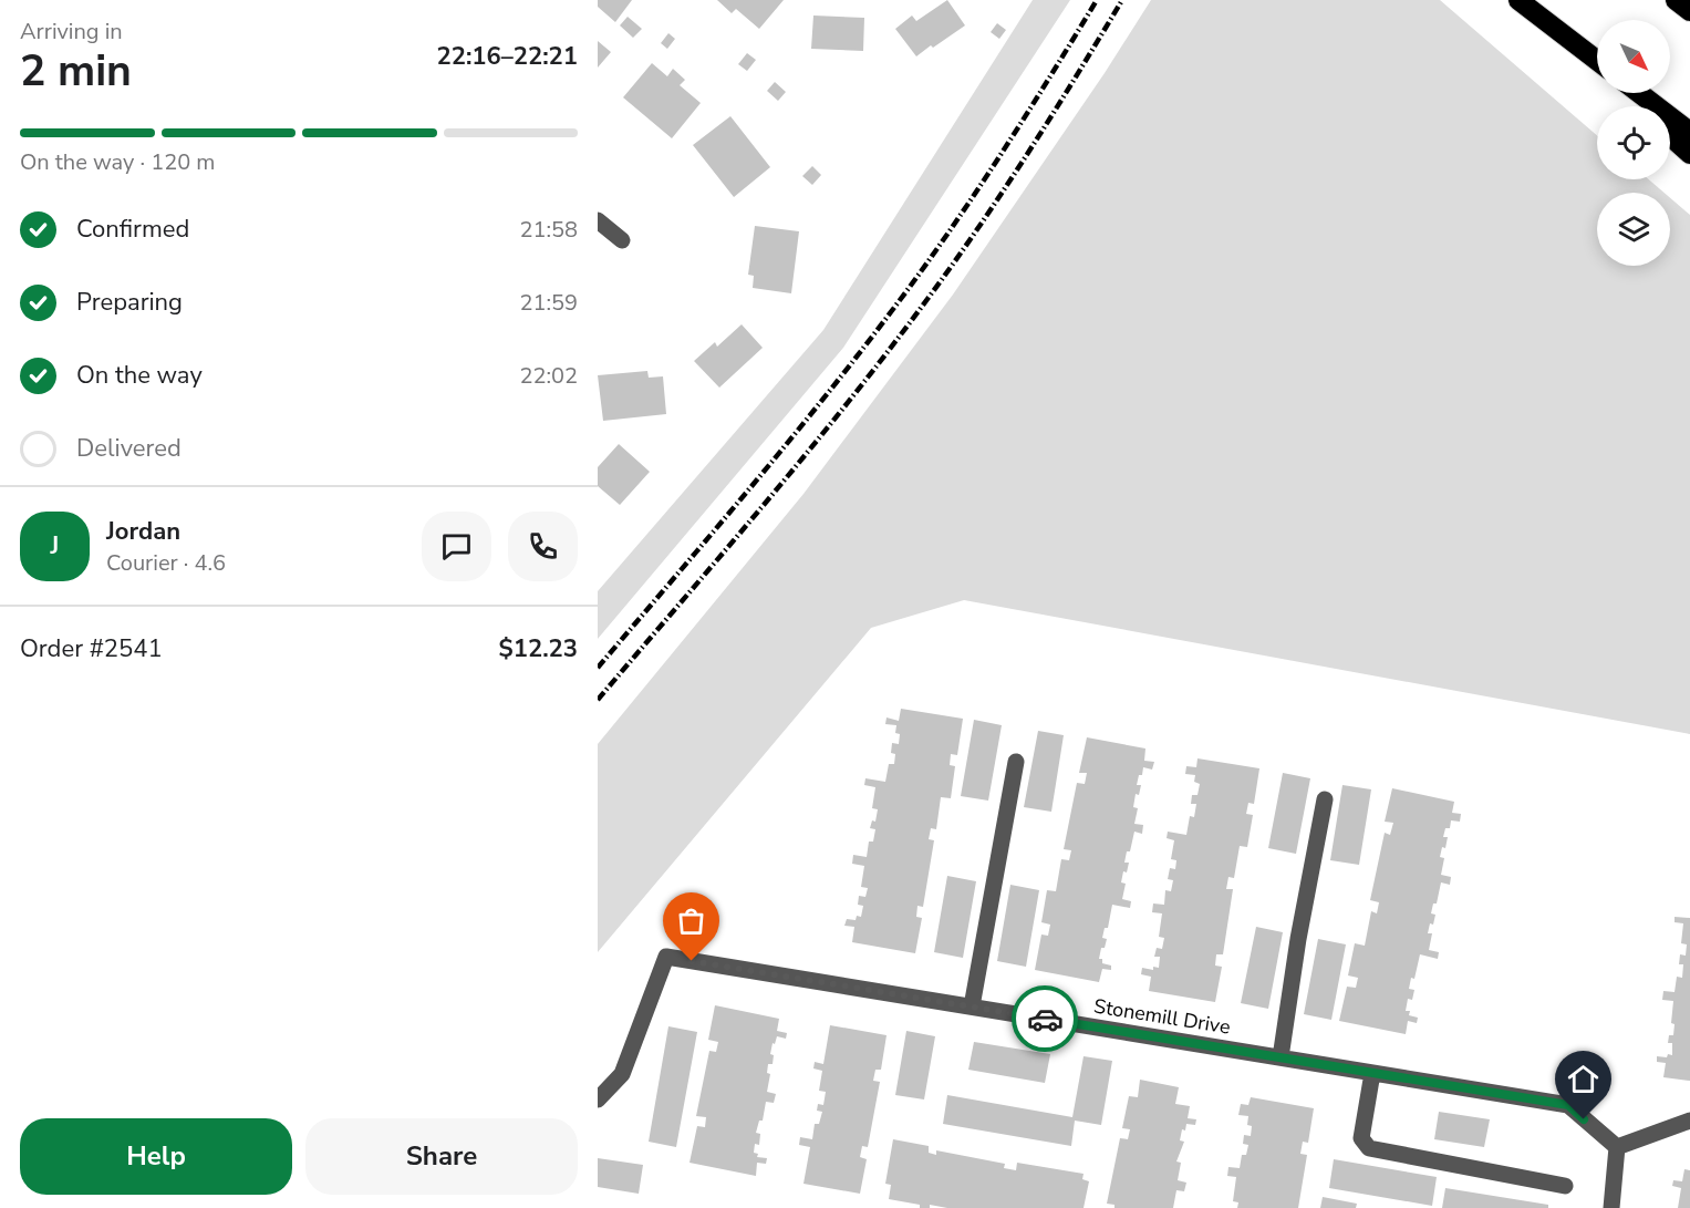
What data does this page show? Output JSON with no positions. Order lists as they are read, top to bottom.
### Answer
{
  "streets": {
    "street": ["Stonemill Drive"]
  },
  "north": "bottom right",
  "page": {
    "heading": ["2 min", "Arriving in", "22:16–22:21"],
    "panel": [
      "Jordan",
      "Courier · 4.6",
      "Order #2541",
      "$12.23"
    ],
    "bar": "On the way · 120 m",
    "list": [
      ["Confirmed", "21:58"],
      ["Preparing", "21:59"],
      ["On the way", "22:02"],
      "Delivered"
    ],
    "round": "J",
    "buttons": ["Help", "Share"]
  }
}
